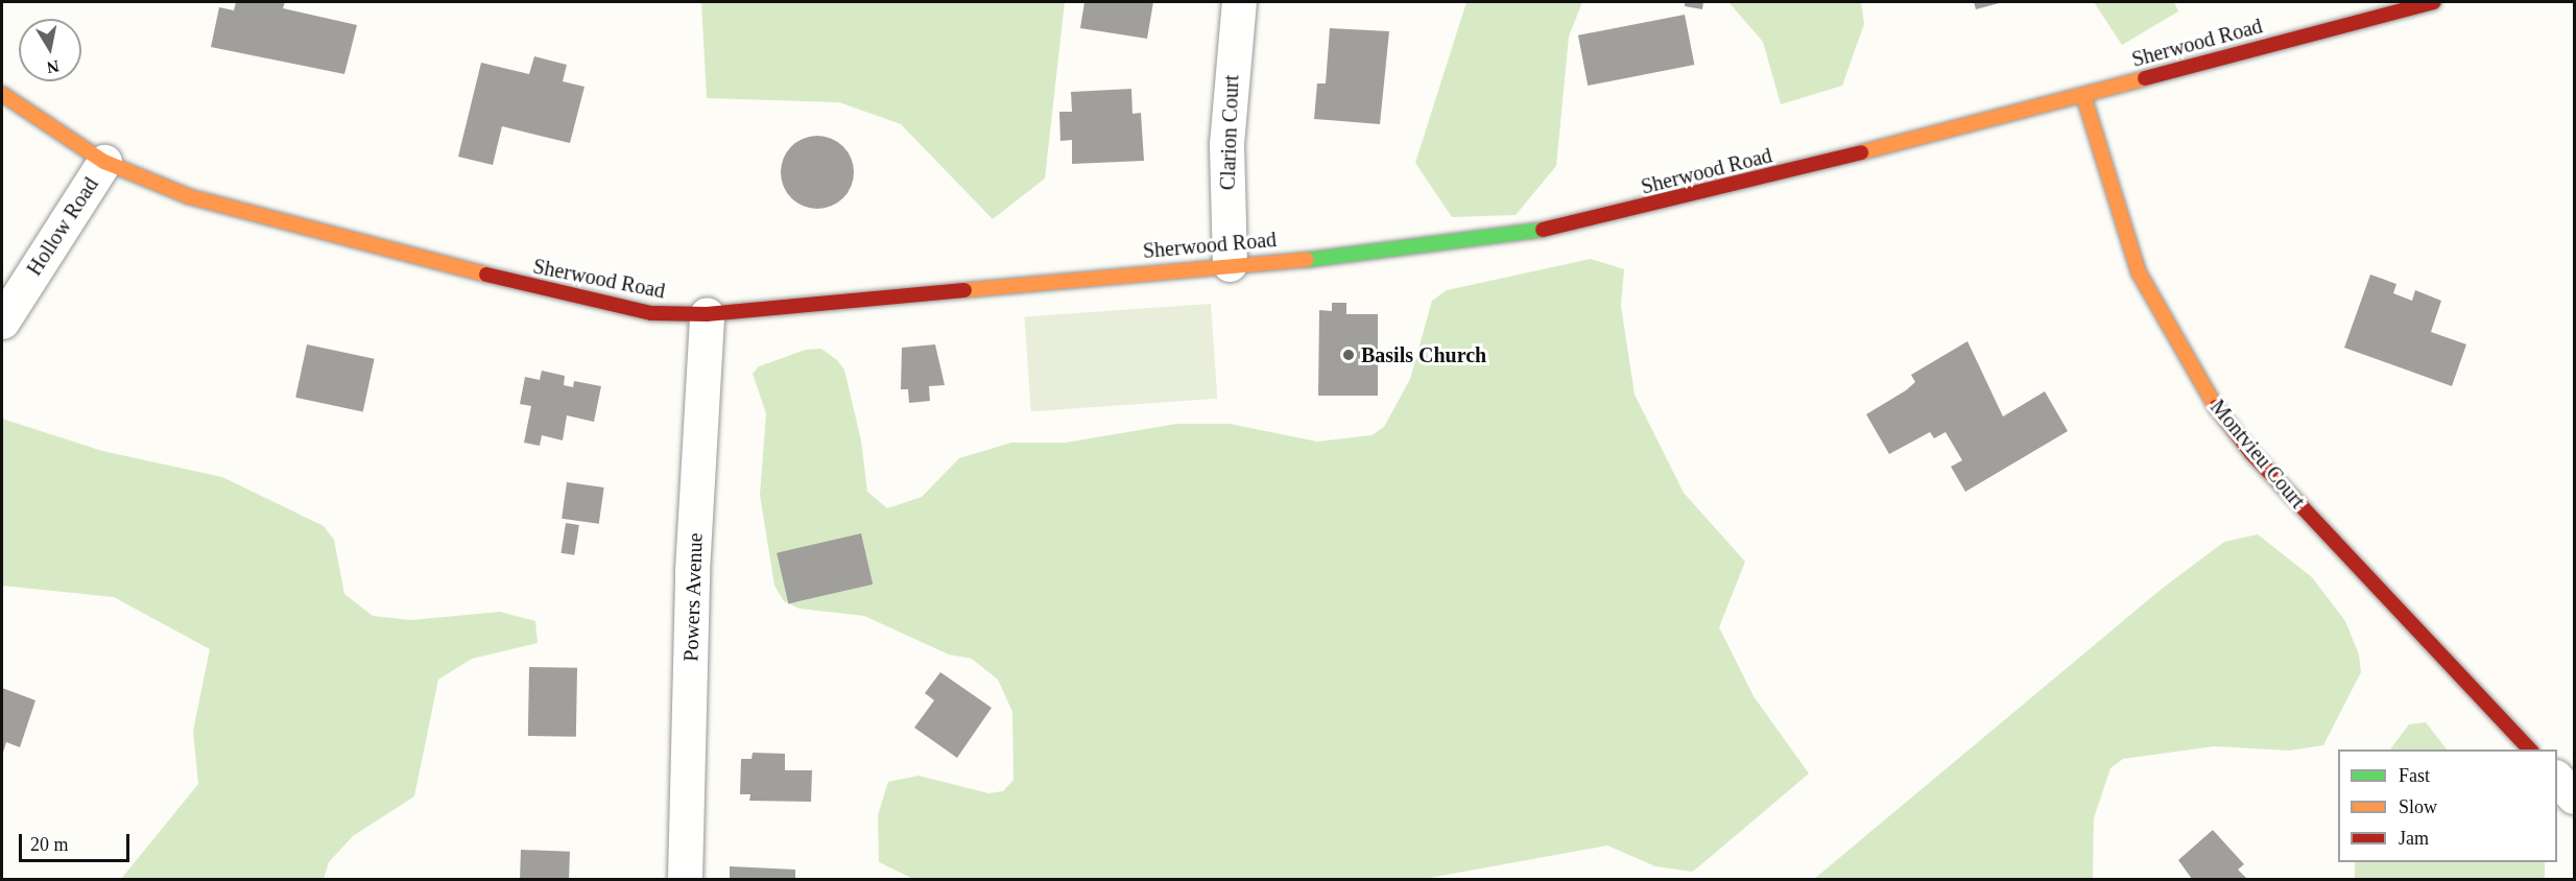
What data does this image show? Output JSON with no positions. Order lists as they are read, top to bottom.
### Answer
{
  "streets": {
    "street": [
      "Sherwood Road",
      "Clarion Court",
      "Hollow Road",
      "Montvieu Court",
      "Powers Avenue"
    ]
  },
  "crossings": [
    ["Sherwood Road", "Clarion Court"],
    ["Sherwood Road", "Hollow Road"],
    ["Sherwood Road", "Montvieu Court"],
    ["Sherwood Road", "Powers Avenue"]
  ],
  "places": ["Basils Church"],
  "legend": ["Fast", "Slow", "Jam"],
  "scale_bar": "20 m",
  "north": "bottom"
}
